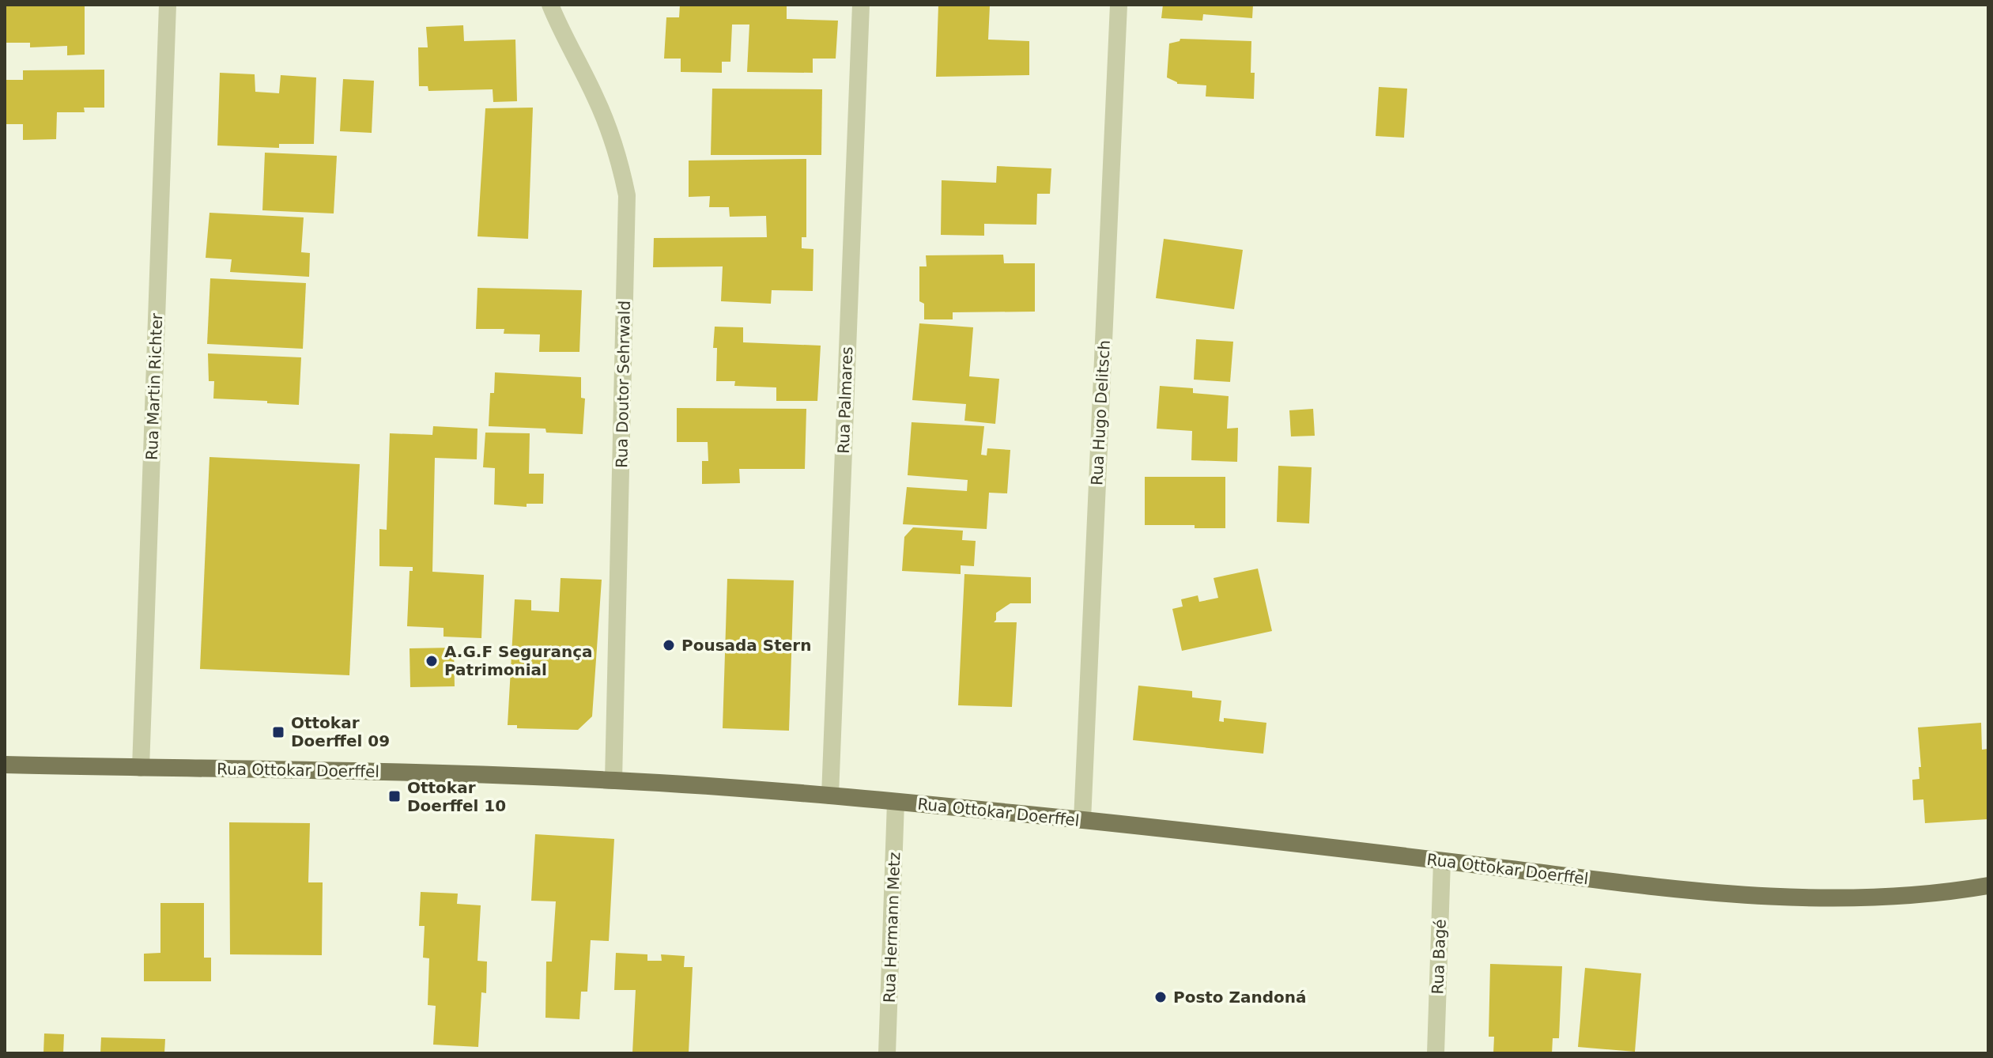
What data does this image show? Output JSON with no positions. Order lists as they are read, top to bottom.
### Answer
{
  "streets": {
    "main road": ["Rua Ottokar Doerffel"],
    "street": [
      "Rua Doutor Sehrwald",
      "Rua Martin Richter",
      "Rua Palmares",
      "Rua Hugo Delitsch",
      "Rua Hermann Metz",
      "Rua Bagé"
    ]
  },
  "crossings": [
    ["Rua Doutor Sehrwald", "Rua Ottokar Doerffel"],
    ["Rua Martin Richter", "Rua Ottokar Doerffel"],
    ["Rua Palmares", "Rua Ottokar Doerffel"],
    ["Rua Hugo Delitsch", "Rua Ottokar Doerffel"],
    ["Rua Ottokar Doerffel", "Rua Hermann Metz"],
    ["Rua Ottokar Doerffel", "Rua Bagé"]
  ],
  "places": {
    "other": ["Pousada Stern", "A.G.F Segurança Patrimonial", "Posto Zandoná"],
    "transit": ["Ottokar Doerffel 09", "Ottokar Doerffel 10"]
  }
}
